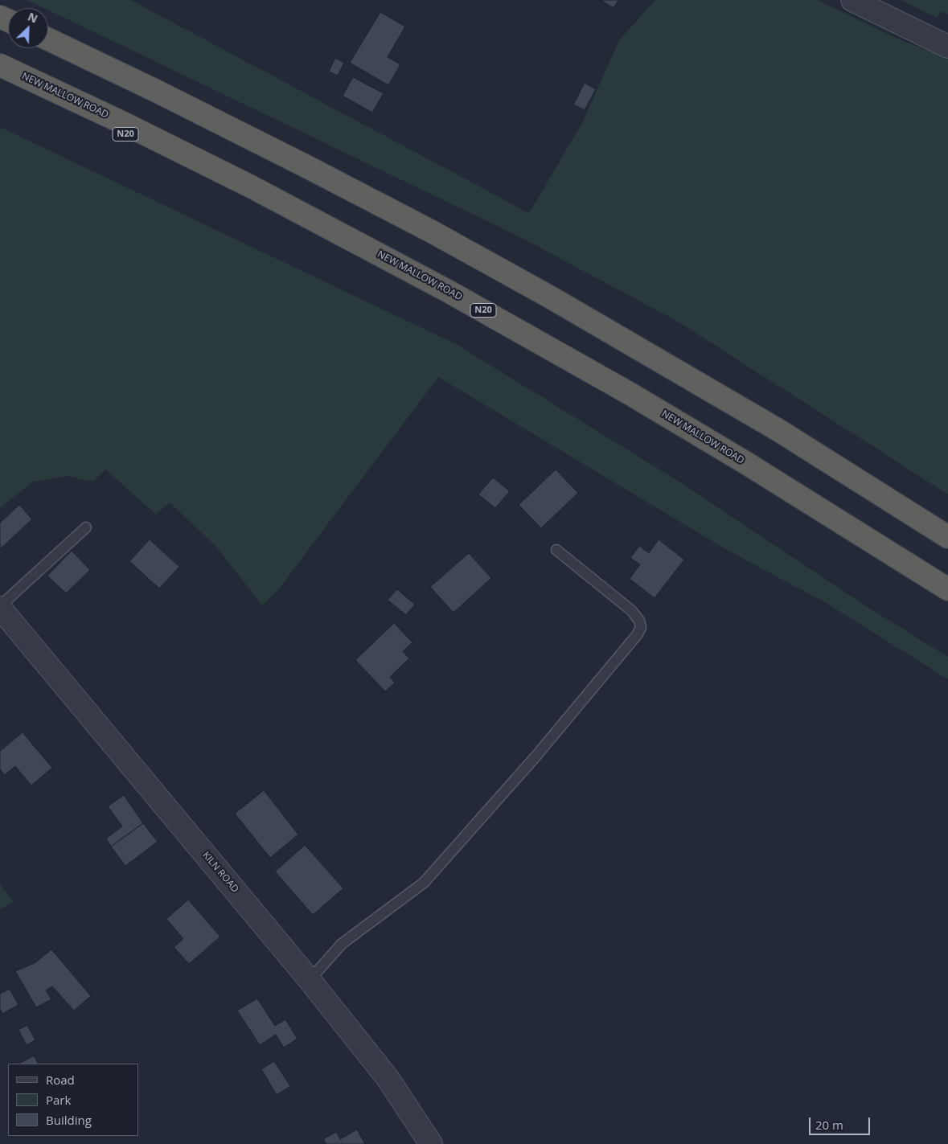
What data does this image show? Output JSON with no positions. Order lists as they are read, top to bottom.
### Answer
{
  "streets": {
    "highway": ["NEW MALLOW ROAD", "N20"],
    "street": ["KILN ROAD"]
  },
  "crossings": [
    ["NEW MALLOW ROAD", "N20"]
  ],
  "legend": ["Road", "Park", "Building"],
  "scale_bar": "20 m",
  "north": "top right"
}
